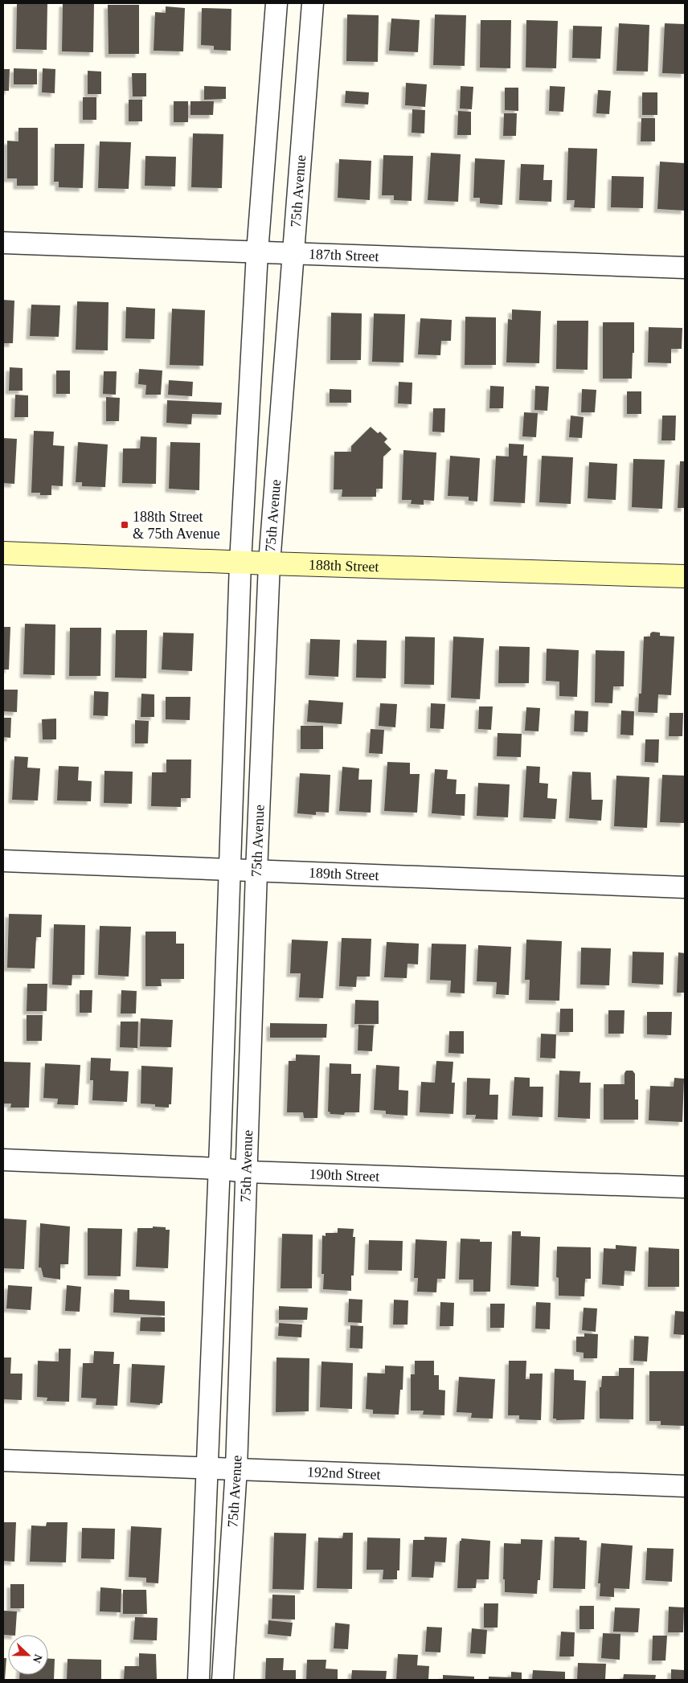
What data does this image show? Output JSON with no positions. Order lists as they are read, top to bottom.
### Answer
{
  "streets": {
    "street": [
      "75th Avenue",
      "187th Street",
      "188th Street",
      "189th Street",
      "190th Street",
      "192nd Street"
    ]
  },
  "crossings": [
    ["75th Avenue", "187th Street"],
    ["75th Avenue", "188th Street"],
    ["75th Avenue", "189th Street"],
    ["75th Avenue", "190th Street"],
    ["75th Avenue", "192nd Street"]
  ],
  "places": {
    "transit": ["188th Street & 75th Avenue"]
  },
  "north": "right"
}
